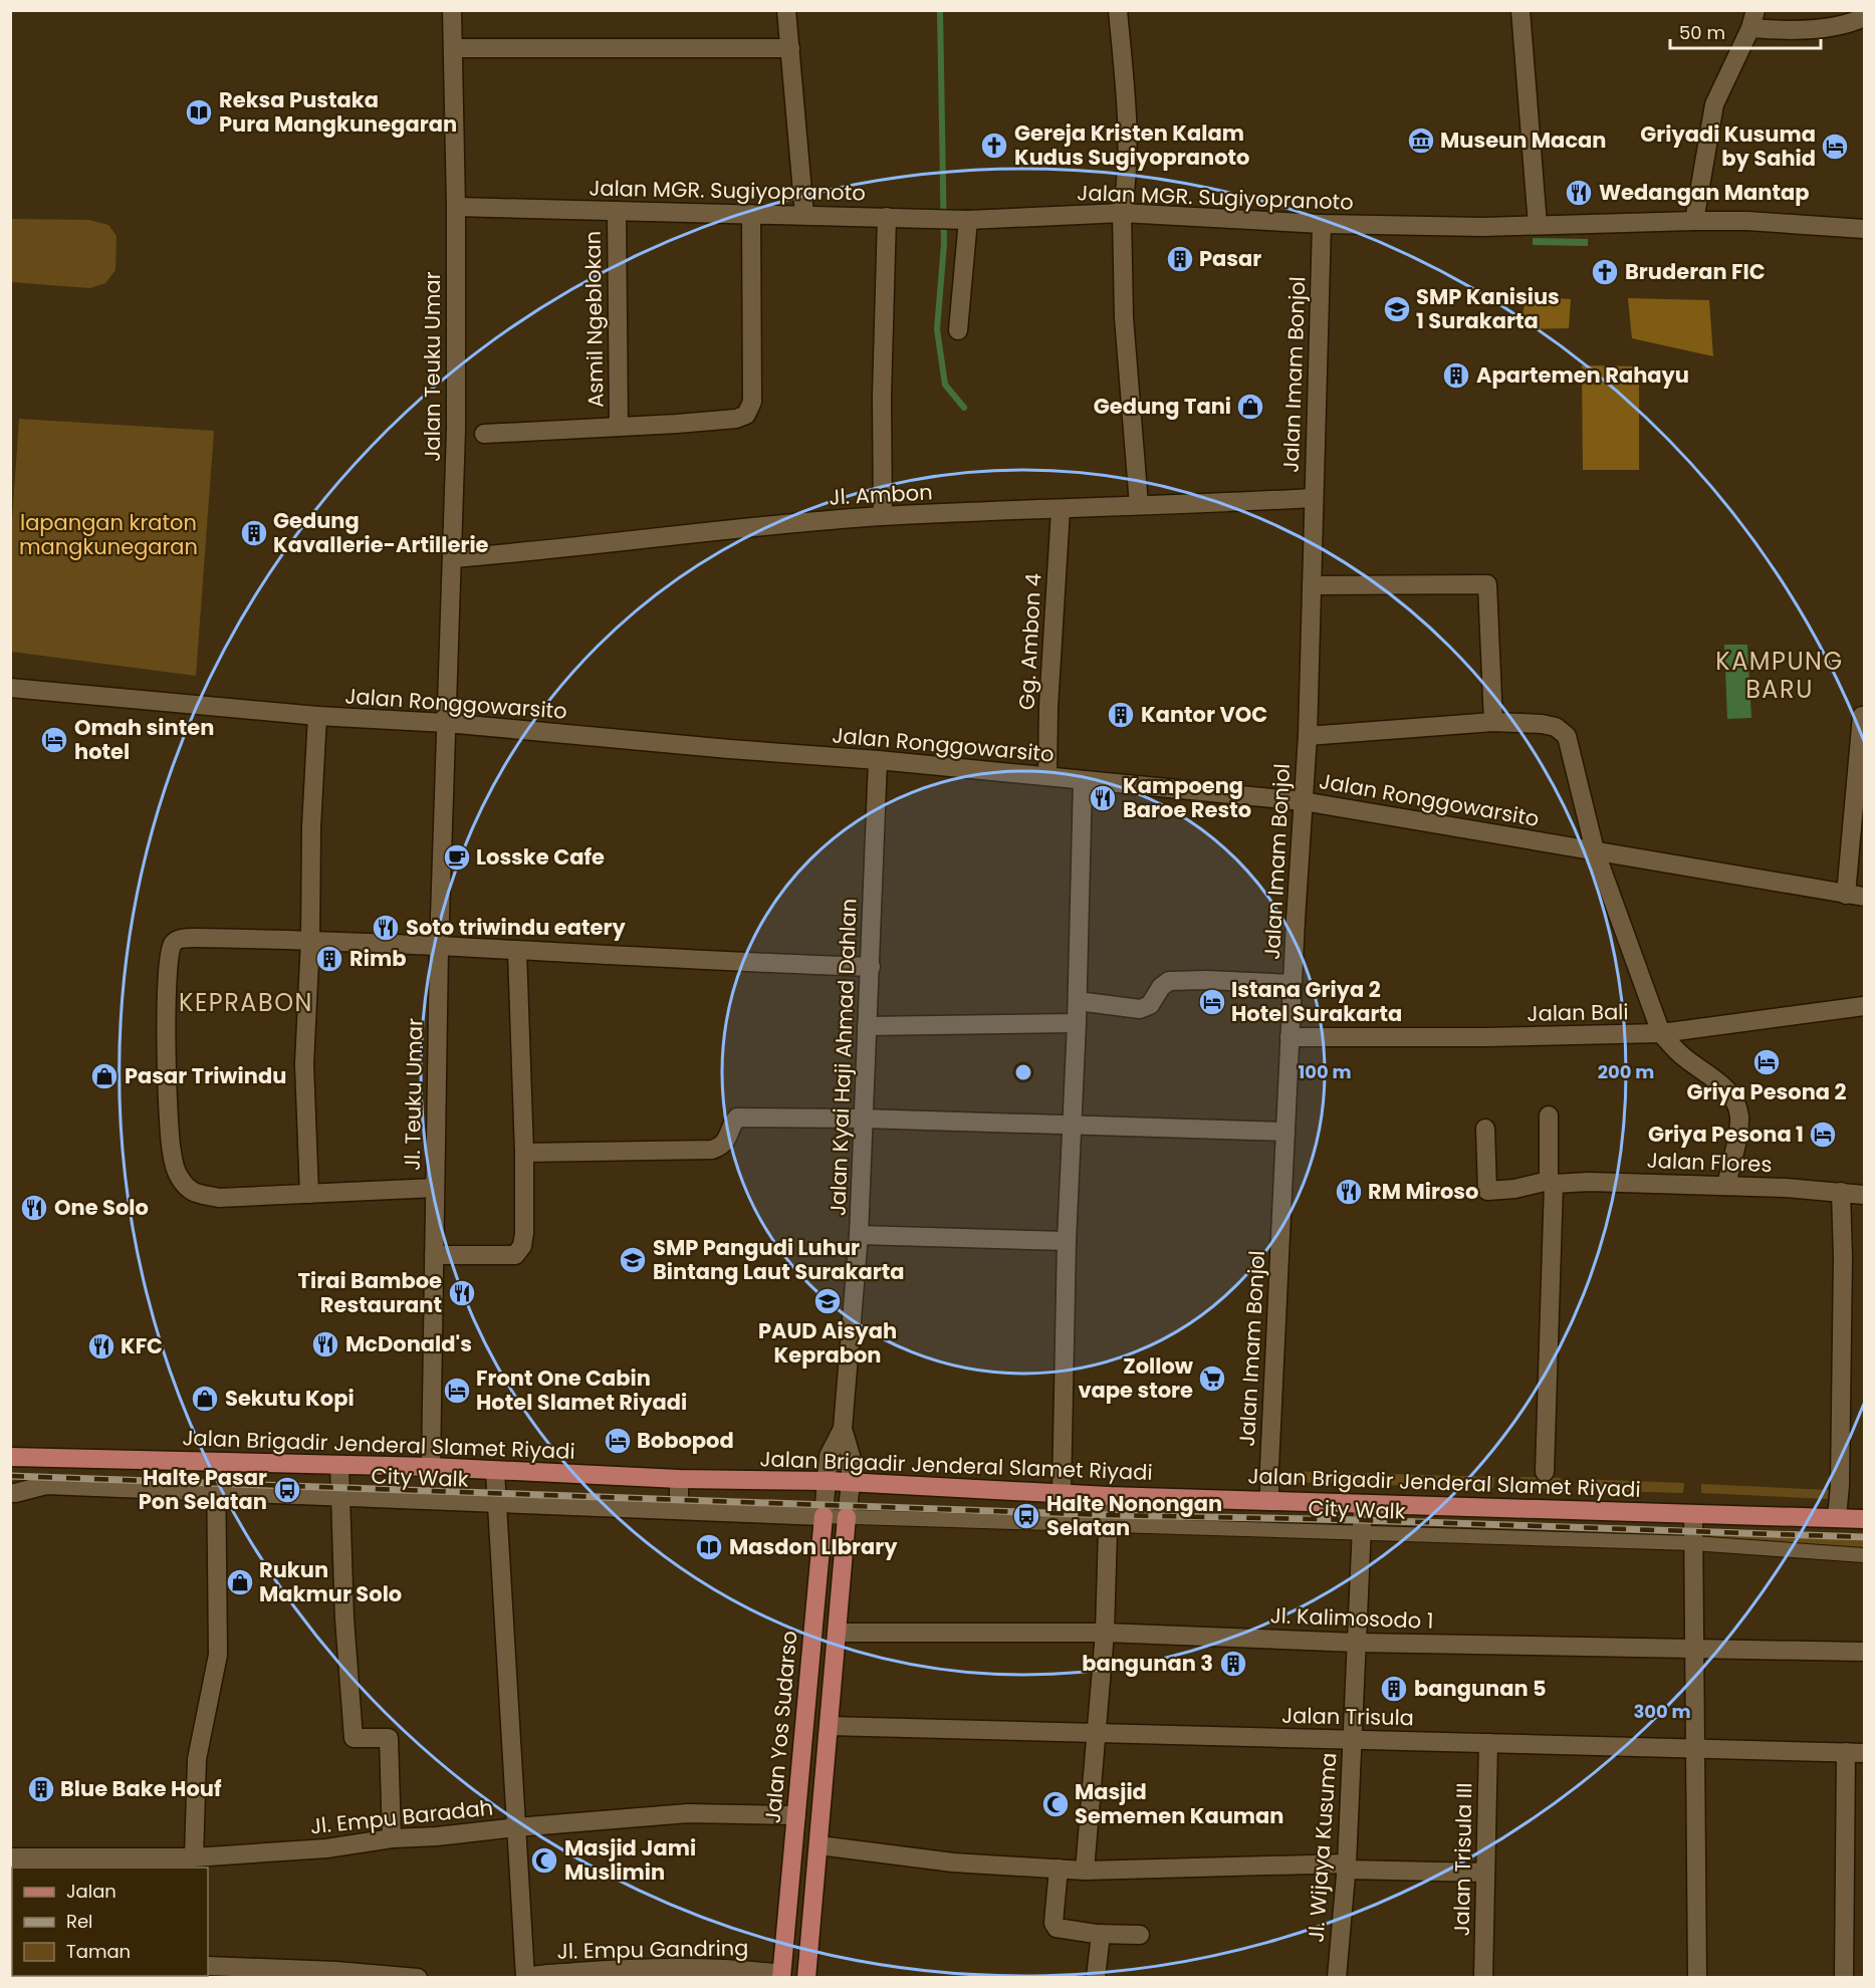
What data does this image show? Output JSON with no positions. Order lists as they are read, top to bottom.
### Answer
{
  "streets": {
    "main road": ["Jalan Brigadir Jenderal Slamet Riyadi", "Jalan Yos Sudarso"],
    "street": [
      "Jalan MGR. Sugiyopranoto",
      "Asmil Ngeblokan",
      "Jalan Teuku Umar",
      "Jalan Imam Bonjol",
      "Jl. Ambon",
      "Gg. Ambon 4",
      "Jalan Ronggowarsito",
      "Jalan Bali",
      "Jalan Kyai Haji Ahmad Dahlan",
      "Jl. Teuku Umar",
      "Jalan Flores",
      "City Walk",
      "Jl. Kalimosodo 1",
      "Jalan Trisula",
      "Jl. Empu Baradah",
      "Jl. Wijaya Kusuma",
      "Jalan Trisula III",
      "Jl. Empu Gandring"
    ]
  },
  "crossings": [
    ["Jalan MGR. Sugiyopranoto", "Asmil Ngeblokan"],
    ["Jalan MGR. Sugiyopranoto", "Jalan Teuku Umar"],
    ["Jalan MGR. Sugiyopranoto", "Jalan Imam Bonjol"],
    ["Jalan Teuku Umar", "Jl. Ambon"],
    ["Jalan Teuku Umar", "Jalan Ronggowarsito"],
    ["Jalan Teuku Umar", "Jl. Teuku Umar"],
    ["Jalan Imam Bonjol", "Jl. Ambon"],
    ["Jalan Imam Bonjol", "Jalan Ronggowarsito"],
    ["Jalan Imam Bonjol", "Jalan Bali"],
    ["Jalan Imam Bonjol", "Jalan Brigadir Jenderal Slamet Riyadi"],
    ["Jl. Ambon", "Gg. Ambon 4"],
    ["Gg. Ambon 4", "Jalan Ronggowarsito"],
    ["Jalan Ronggowarsito", "Jalan Kyai Haji Ahmad Dahlan"],
    ["Jalan Ronggowarsito", "Jl. Teuku Umar"],
    ["Jalan Kyai Haji Ahmad Dahlan", "Jalan Brigadir Jenderal Slamet Riyadi"],
    ["Jalan Kyai Haji Ahmad Dahlan", "Jalan Yos Sudarso"],
    ["Jl. Teuku Umar", "Jalan Brigadir Jenderal Slamet Riyadi"],
    ["Jalan Brigadir Jenderal Slamet Riyadi", "Jalan Yos Sudarso"],
    ["Jalan Brigadir Jenderal Slamet Riyadi", "Jl. Wijaya Kusuma"],
    ["City Walk", "Jalan Yos Sudarso"],
    ["City Walk", "Jl. Wijaya Kusuma"],
    ["Jl. Kalimosodo 1", "Jl. Wijaya Kusuma"],
    ["Jalan Trisula", "Jl. Wijaya Kusuma"],
    ["Jalan Trisula", "Jalan Trisula III"],
    ["Jalan Yos Sudarso", "Jl. Empu Baradah"],
    ["Jalan Yos Sudarso", "Jl. Empu Gandring"]
  ],
  "districts": ["KAMPUNG BARU", "KEPRABON"],
  "parks": ["lapangan kraton mangkunegaran"],
  "places": {
    "library": ["Reksa Pustaka Pura Mangkunegaran", "Masdon LIbrary"],
    "museum": ["Museun Macan"],
    "church": ["Gereja Kristen Kalam Kudus Sugiyopranoto", "Bruderan FIC"],
    "hotel": [
      "Griyadi Kusuma by Sahid",
      "Omah sinten hotel",
      "Istana Griya 2 Hotel Surakarta",
      "Griya Pesona 2",
      "Griya Pesona 1",
      "Front One Cabin Hotel Slamet Riyadi",
      "Bobopod"
    ],
    "restaurant": [
      "Wedangan Mantap",
      "Kampoeng Baroe Resto",
      "Soto triwindu eatery",
      "RM Miroso",
      "One Solo",
      "Tirai Bamboe Restaurant",
      "McDonald's",
      "KFC"
    ],
    "building": [
      "Pasar",
      "Apartemen Rahayu",
      "Gedung Kavallerie-Artillerie",
      "Kantor VOC",
      "Rimb",
      "bangunan 3",
      "bangunan 5",
      "Blue Bake Houf"
    ],
    "school or university": ["SMP Kanisius 1 Surakarta", "SMP Pangudi Luhur Bintang Laut Surakarta", "PAUD Aisyah Keprabon"],
    "shop": [
      "Gedung Tani",
      "Pasar Triwindu",
      "Sekutu Kopi",
      "Rukun Makmur Solo"
    ],
    "cafe": ["Losske Cafe"],
    "supermarket": ["Zollow vape store"],
    "bus stop": ["Halte Pasar Pon Selatan", "Halte Nonongan Selatan"],
    "mosque": ["Masjid Sememen Kauman", "Masjid Jami Muslimin"]
  },
  "legend": ["Jalan", "Rel", "Taman"],
  "scale_bar": "50 m",
  "rings": ["100 m", "200 m", "300 m"]
}
